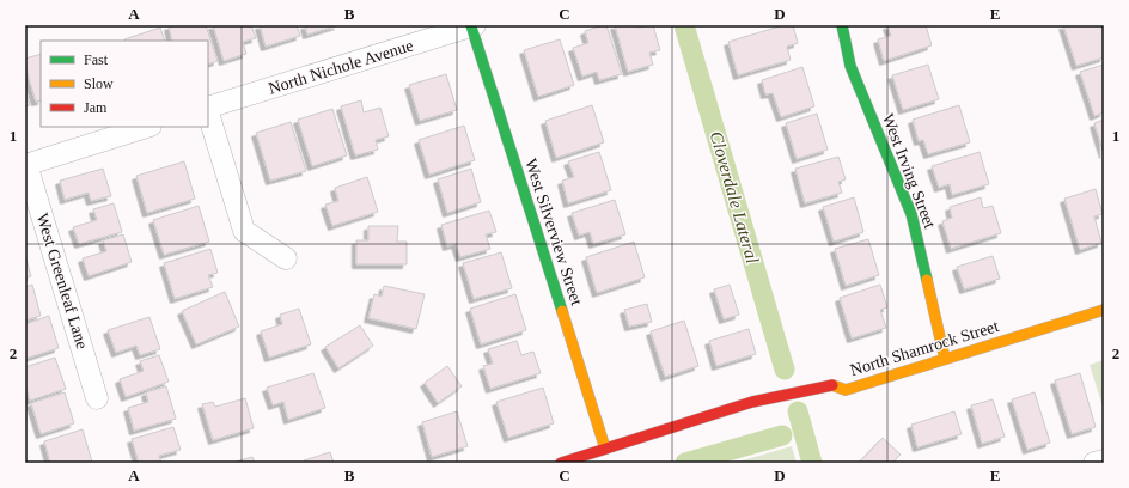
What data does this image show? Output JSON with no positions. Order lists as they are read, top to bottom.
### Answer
{
  "streets": {
    "street": [
      "North Nichole Avenue",
      "West Irving Street",
      "West Silverview Street",
      "West Greenleaf Lane",
      "North Shamrock Street"
    ]
  },
  "crossings": [
    ["North Nichole Avenue", "West Silverview Street"],
    ["West Irving Street", "North Shamrock Street"],
    ["West Silverview Street", "North Shamrock Street"]
  ],
  "water": ["Cloverdale Lateral"],
  "legend": ["Fast", "Slow", "Jam"],
  "grid": {
    "columns": [
      "A",
      "B",
      "C",
      "D",
      "E"
    ],
    "rows": ["1", "2"]
  }
}
